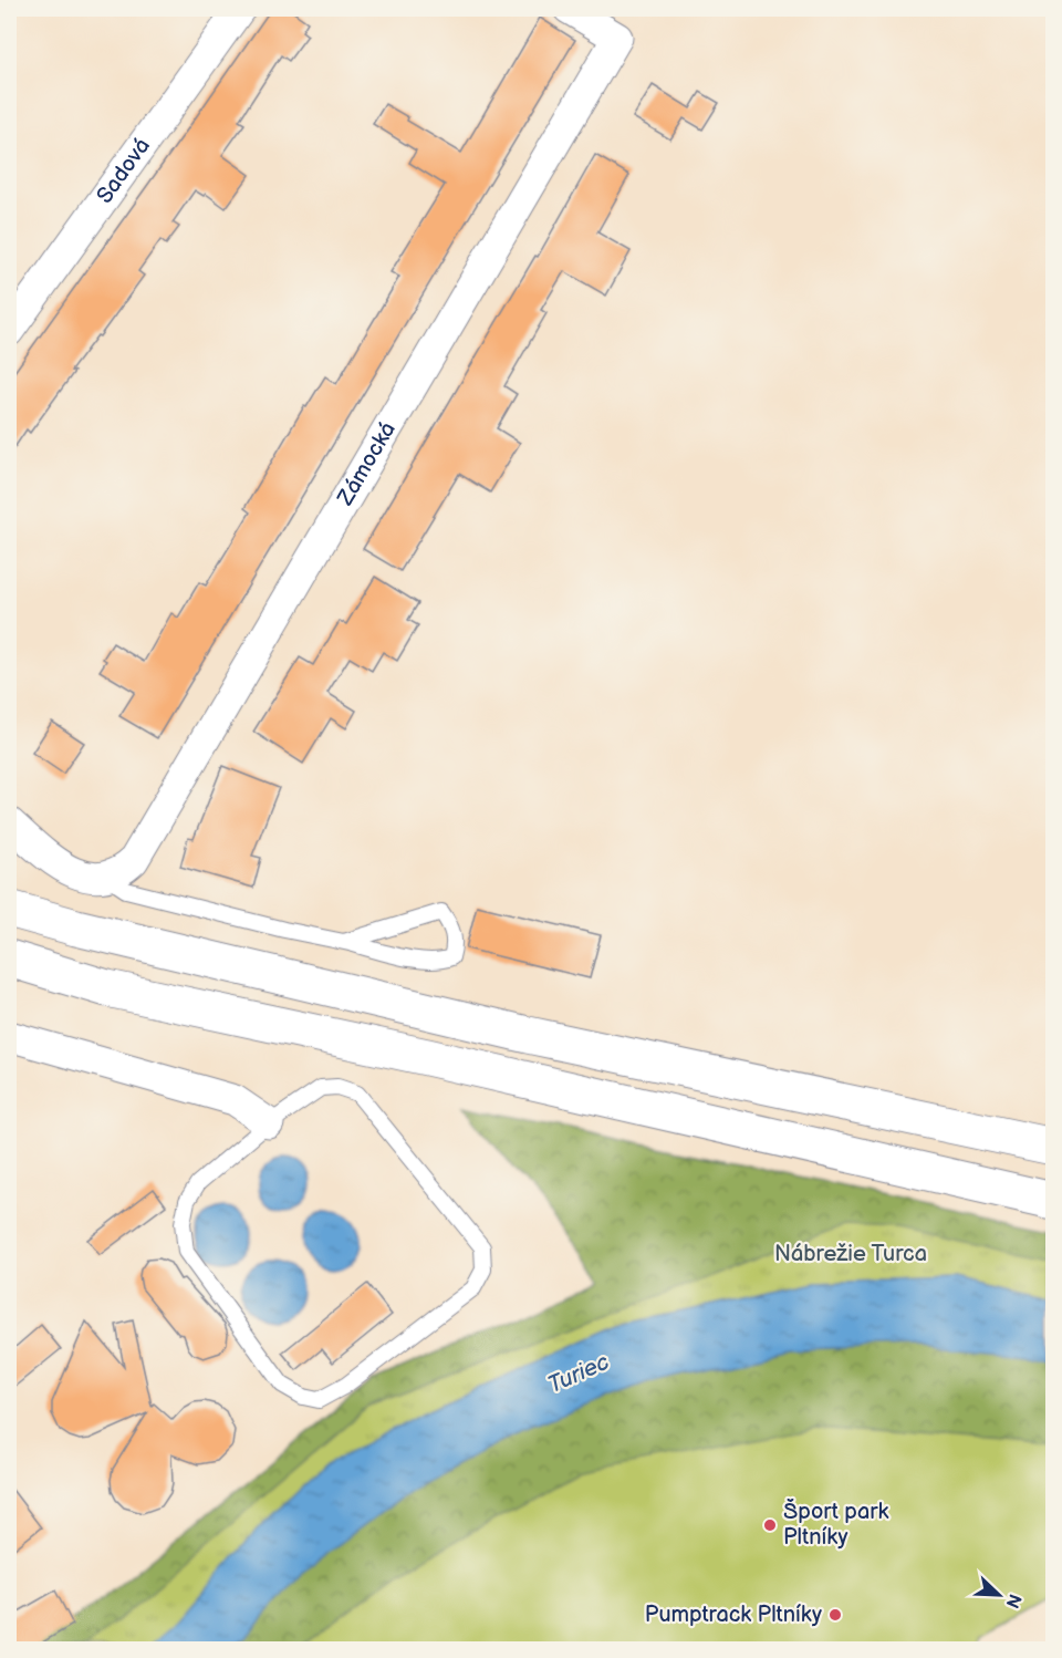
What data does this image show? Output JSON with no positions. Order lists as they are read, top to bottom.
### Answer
{
  "streets": {
    "street": ["Sadová", "Zámocká"]
  },
  "water": ["Turiec"],
  "parks": ["Nábrežie Turca"],
  "places": ["Šport park Pltníky", "Pumptrack Pltníky"],
  "north": "bottom right"
}
